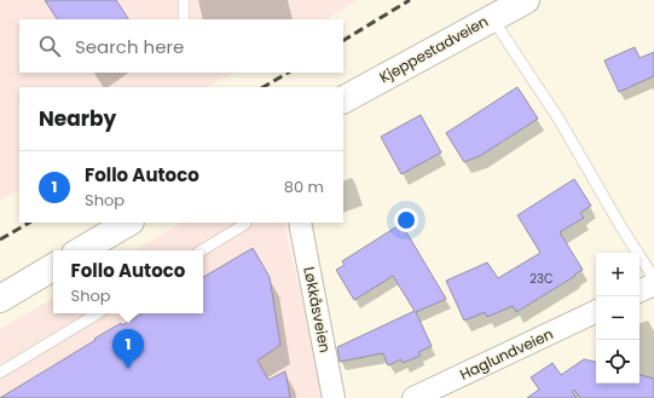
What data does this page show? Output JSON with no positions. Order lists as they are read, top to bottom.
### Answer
{
  "streets": {
    "main road": ["Kjeppestadveien"],
    "street": ["Løkkåsveien", "Haglundveien"]
  },
  "house_numbers": ["23C"],
  "page": {
    "search": "Search here",
    "heading": "Nearby",
    "list": [
      {
        "mark": "1",
        "name": "Follo Autoco",
        "note": "Shop",
        "value": "80 m"
      }
    ],
    "popup": ["Follo Autoco", "Shop"],
    "map_buttons": ["+", "−"],
    "pins": "1"
  }
}
